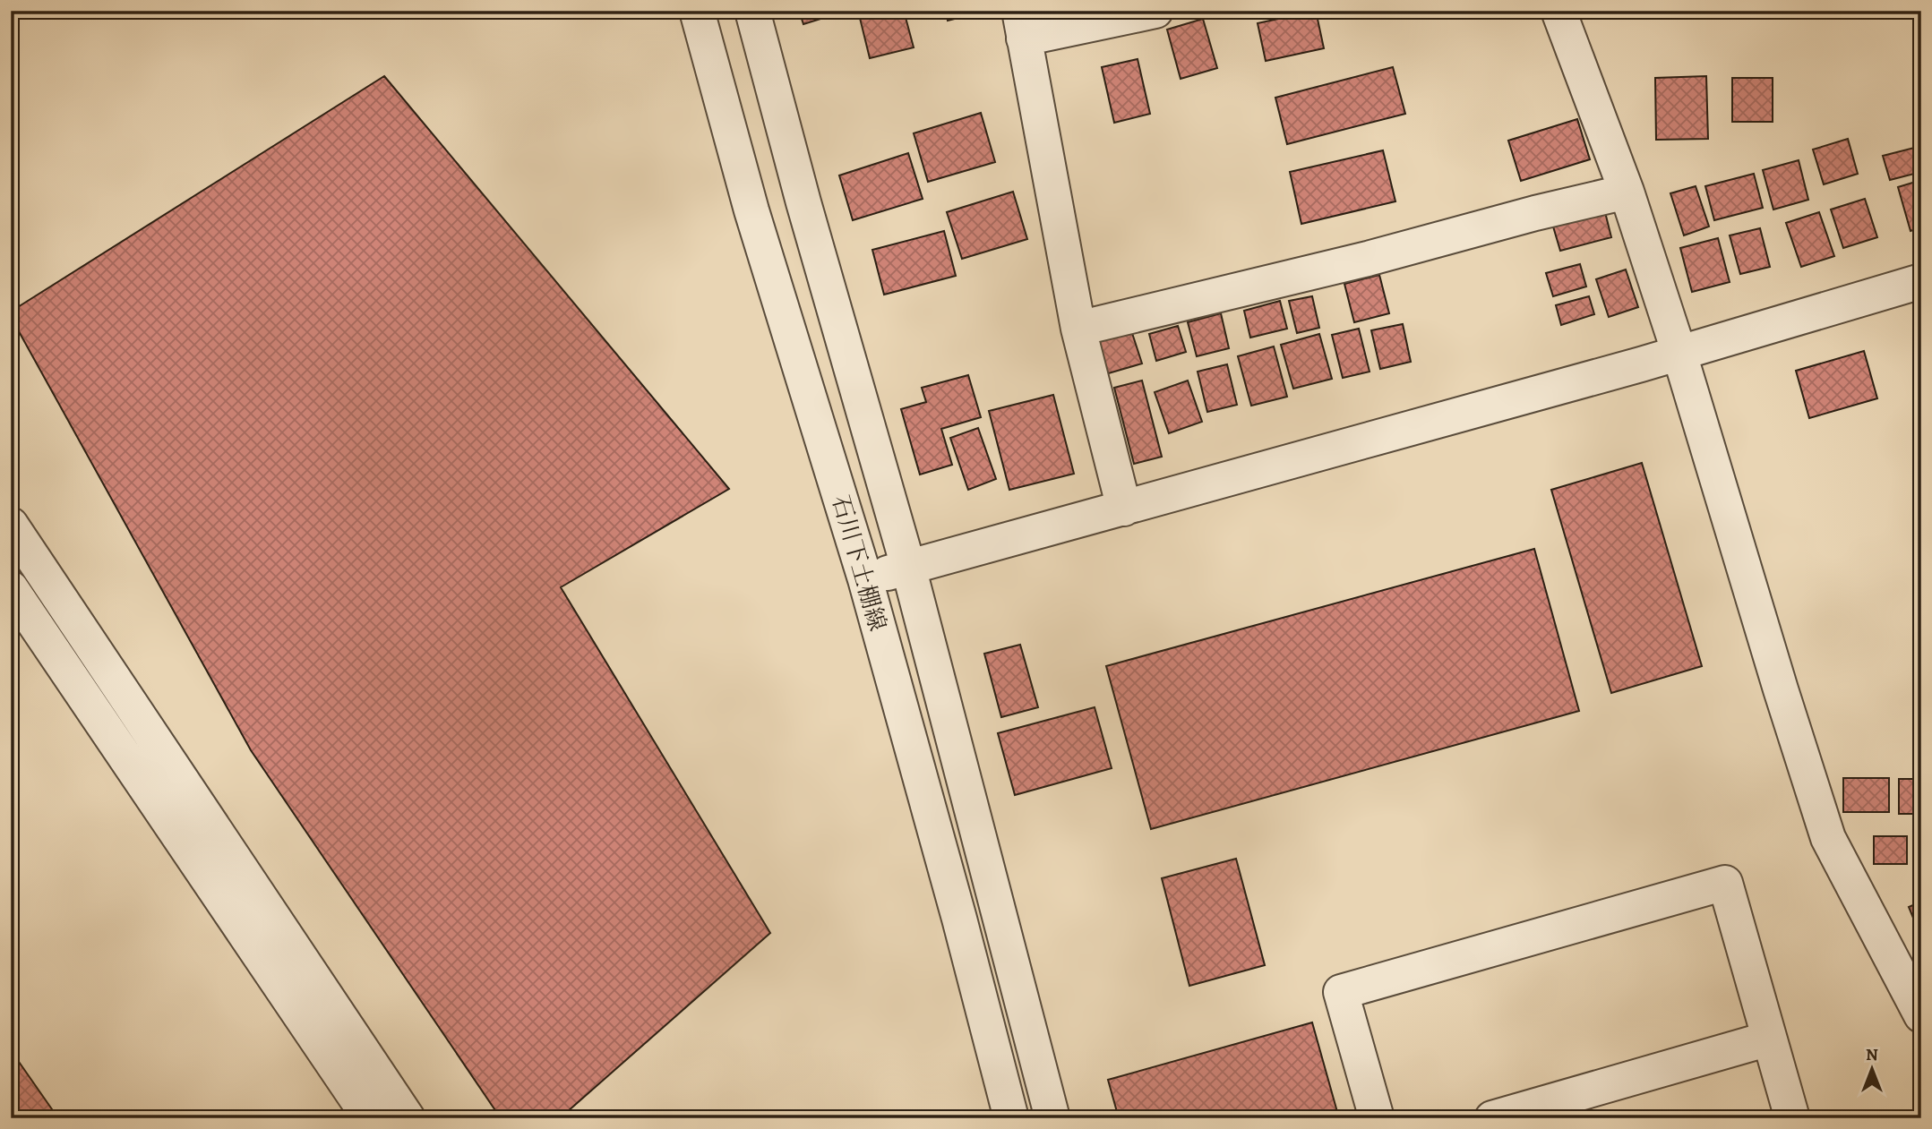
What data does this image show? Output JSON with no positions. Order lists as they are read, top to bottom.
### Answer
{
  "streets": {
    "street": ["石川下土棚線"]
  },
  "north": "top"
}
